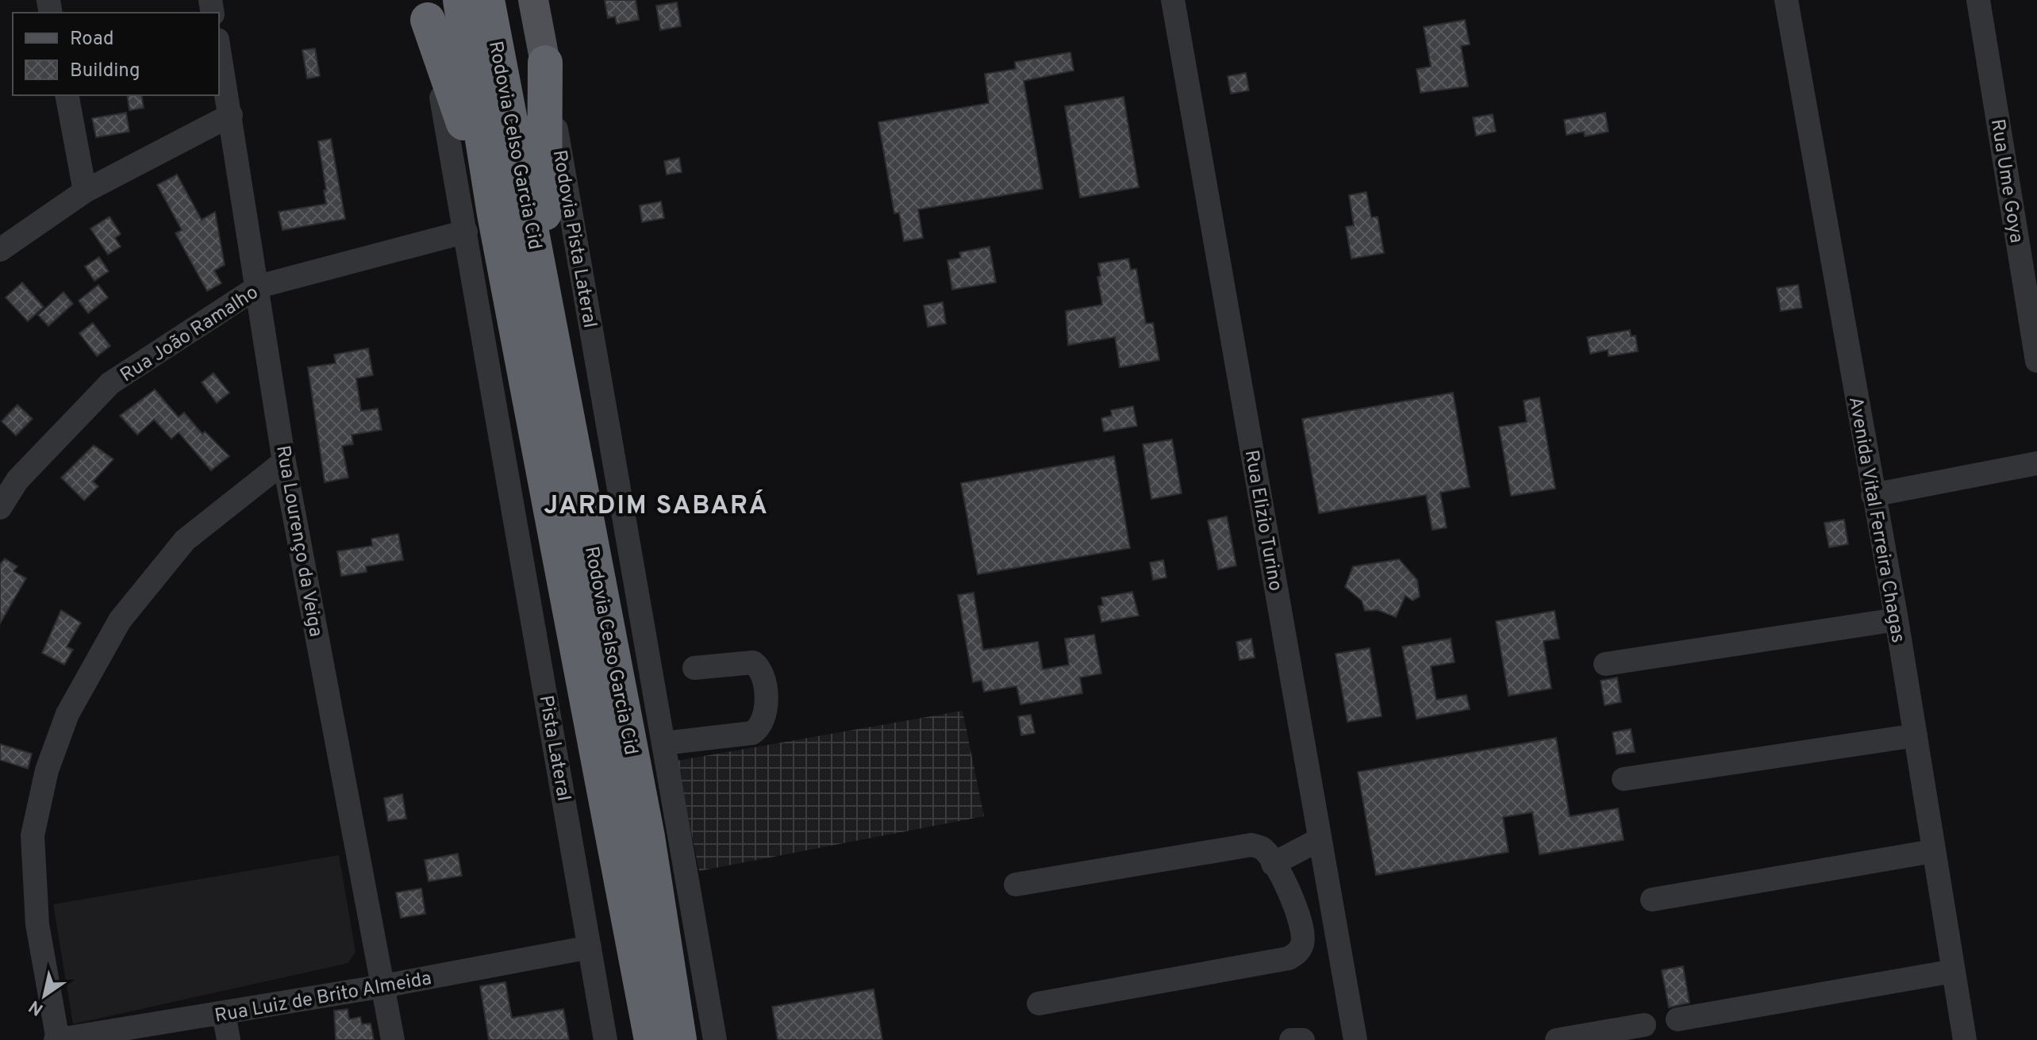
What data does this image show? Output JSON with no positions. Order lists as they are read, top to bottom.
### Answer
{
  "streets": {
    "highway": ["Rodovia Celso Garcia Cid"],
    "main road": ["Rodovia Pista Lateral"],
    "street": [
      "Rua Ume Goya",
      "Rua João Ramalho",
      "Avenida Vital Ferreira Chagas",
      "Rua Elizio Turino",
      "Rua Lourenço da Veiga",
      "Pista Lateral",
      "Rua Luiz de Brito Almeida"
    ]
  },
  "crossings": [
    ["Rua João Ramalho", "Rua Lourenço da Veiga"],
    ["Rua João Ramalho", "Pista Lateral"],
    ["Rua Lourenço da Veiga", "Rua Luiz de Brito Almeida"],
    ["Pista Lateral", "Rua Luiz de Brito Almeida"]
  ],
  "districts": ["JARDIM SABARÁ"],
  "legend": ["Road", "Building"],
  "north": "bottom left"
}
